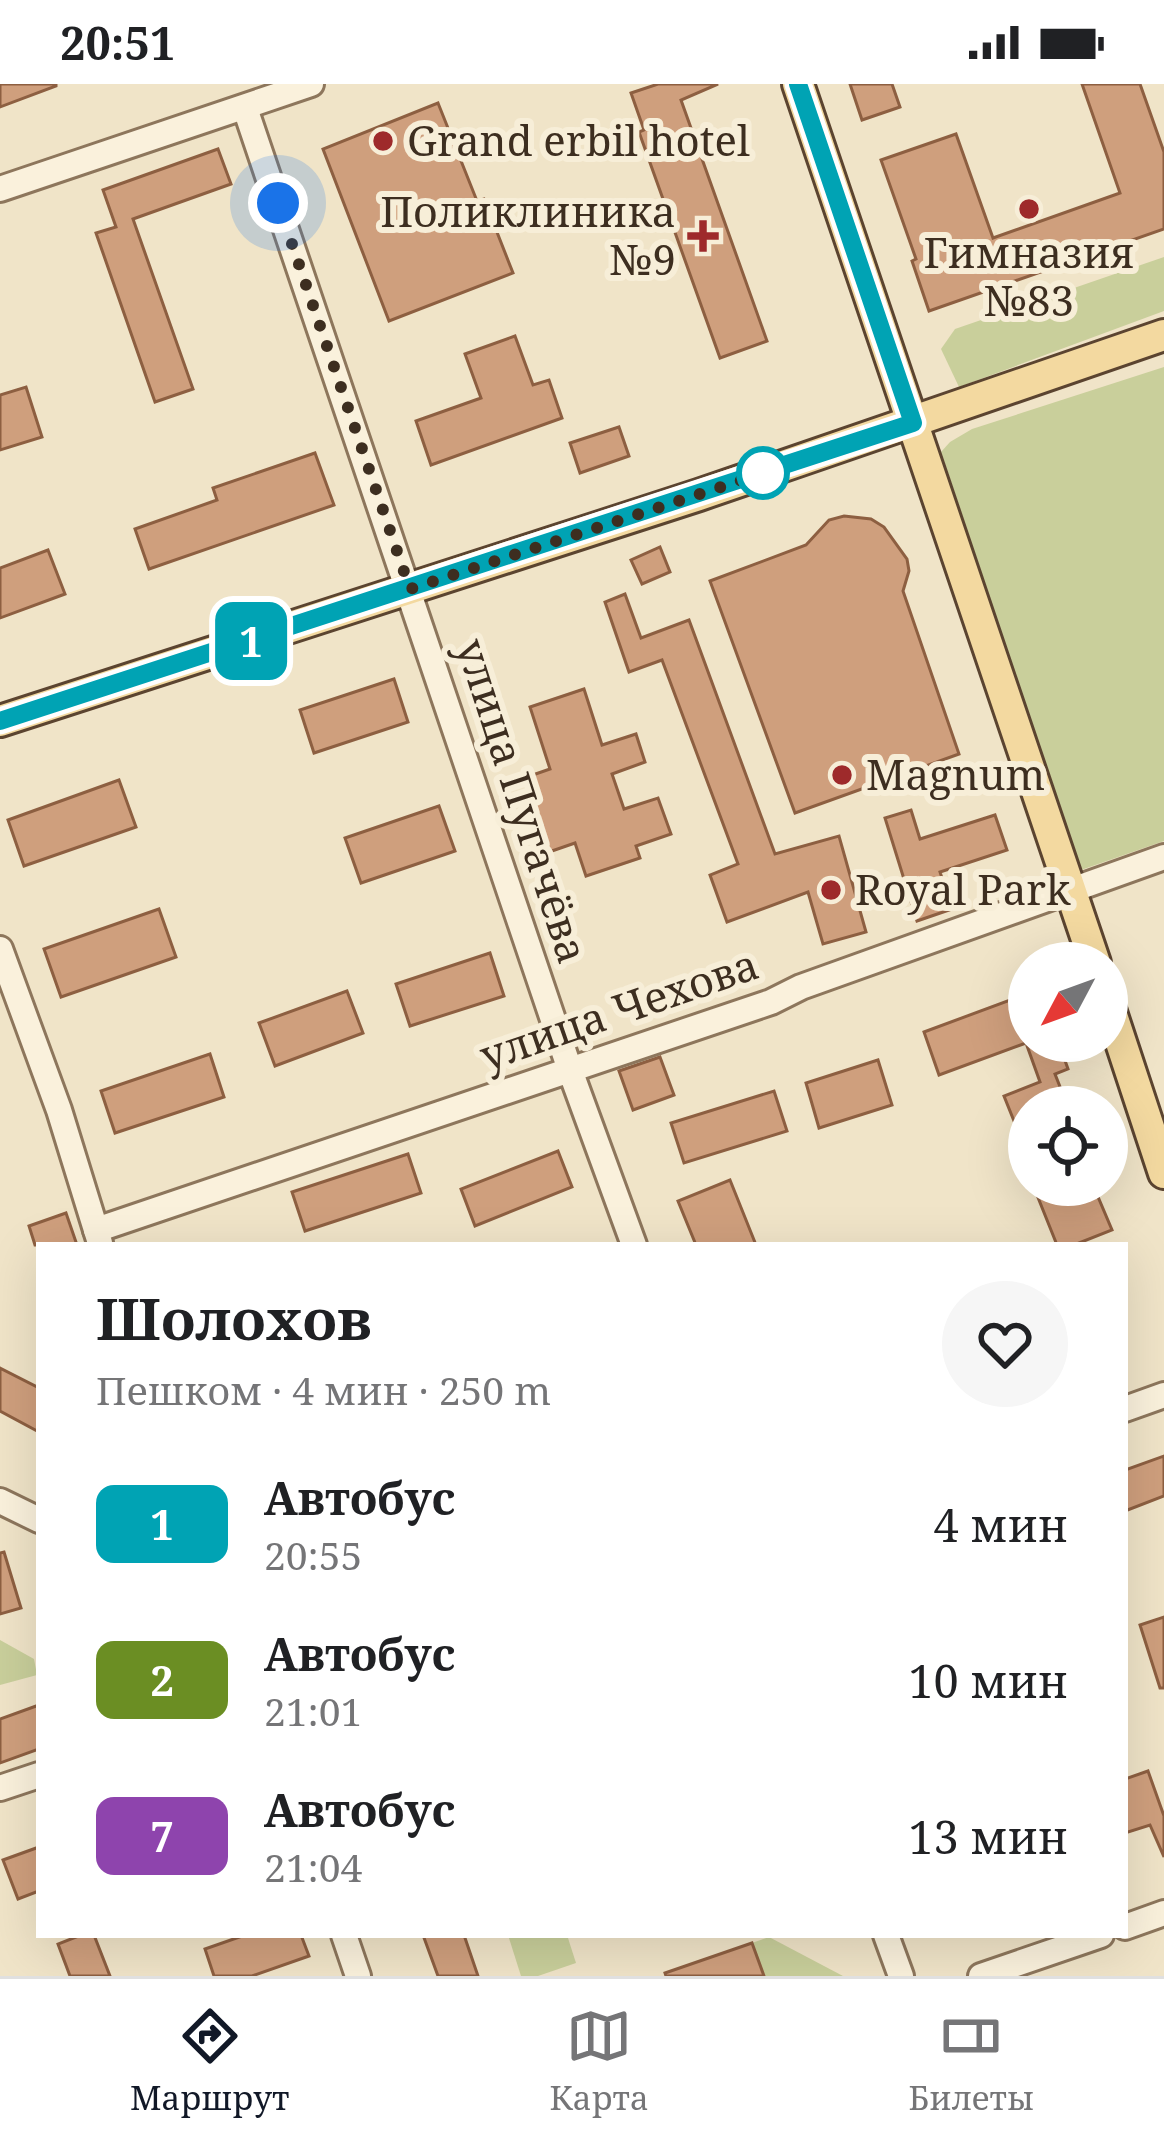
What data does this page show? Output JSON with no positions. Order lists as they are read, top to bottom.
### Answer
{
  "streets": {
    "street": ["улица Пугачёва", "улица Чехова"]
  },
  "crossings": [
    ["улица Пугачёва", "улица Чехова"]
  ],
  "places": {
    "other": [
      "Grand erbil hotel",
      "Гимназия №83",
      "Magnum",
      "Royal Park"
    ],
    "health": ["Поликлиника №9"]
  },
  "lines": ["bus line 1"],
  "north": "bottom left",
  "page": {
    "status": "20:51",
    "on_map": "1",
    "heading": ["Шолохов", "Пешком · 4 мин · 250 m"],
    "list": [
      {
        "mark": "1",
        "name": "Автобус",
        "note": "20:55",
        "value": "4 мин"
      },
      {
        "mark": "2",
        "name": "Автобус",
        "note": "21:01",
        "value": "10 мин"
      },
      {
        "mark": "7",
        "name": "Автобус",
        "note": "21:04",
        "value": "13 мин"
      }
    ],
    "tabs": ["Маршрут", "Карта", "Билеты"]
  }
}
